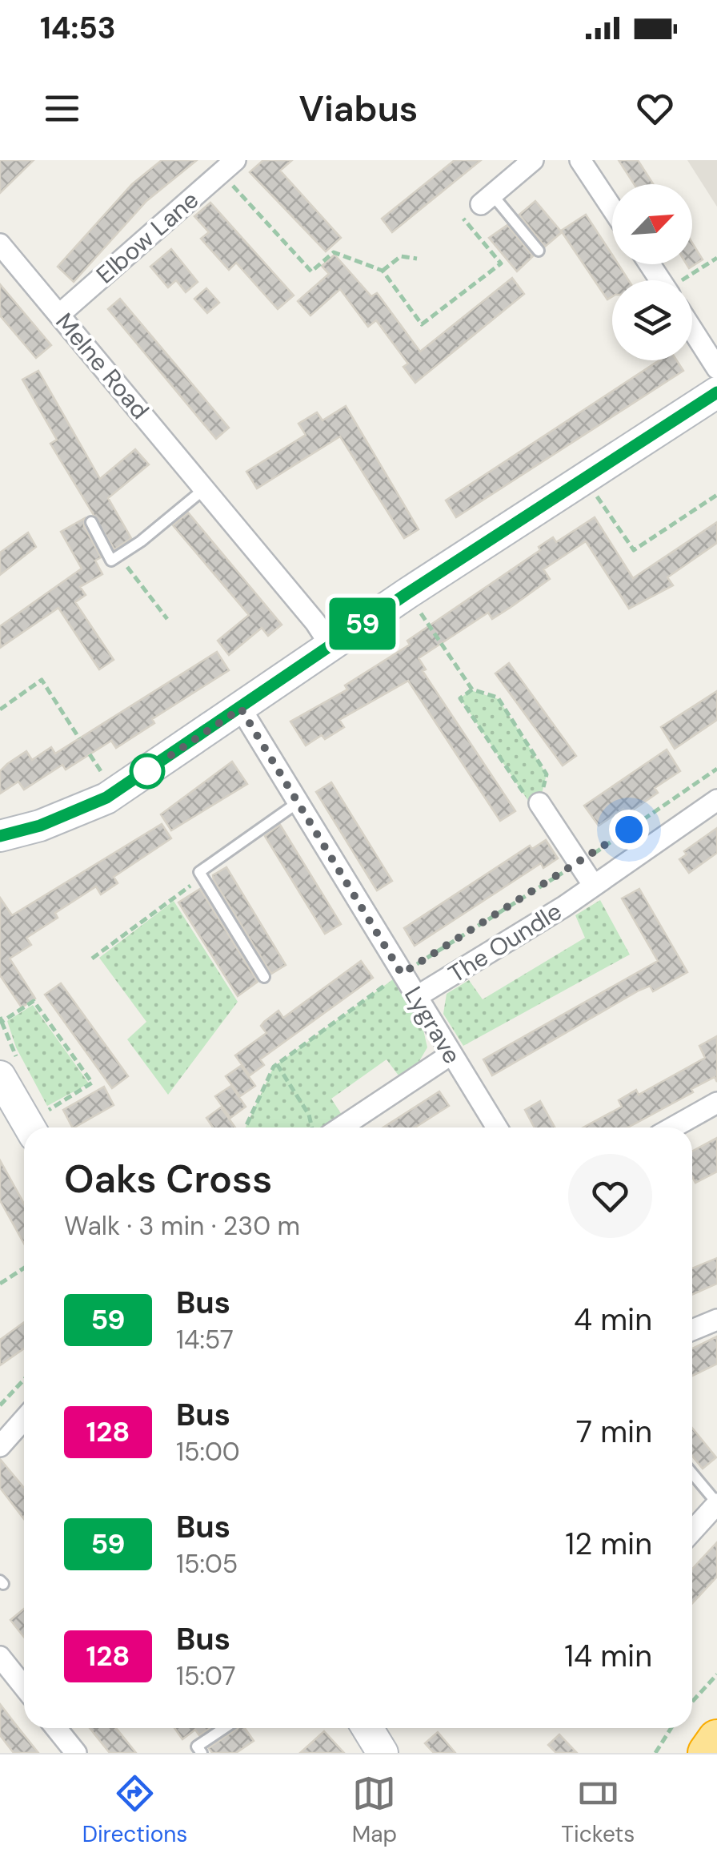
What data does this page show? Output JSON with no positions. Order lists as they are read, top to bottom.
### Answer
{
  "streets": {
    "street": [
      "Elbow Lane",
      "Melne Road",
      "The Oundle",
      "Lygrave"
    ]
  },
  "crossings": [
    ["Elbow Lane", "Melne Road"],
    ["The Oundle", "Lygrave"]
  ],
  "lines": ["bus line 59"],
  "north": "top right",
  "page": {
    "status": "14:53",
    "header": "Viabus",
    "on_map": "59",
    "heading": ["Oaks Cross", "Walk · 3 min · 230 m"],
    "list": [
      {
        "mark": "59",
        "name": "Bus",
        "note": "14:57",
        "value": "4 min"
      },
      {
        "mark": "128",
        "name": "Bus",
        "note": "15:00",
        "value": "7 min"
      },
      {
        "mark": "59",
        "name": "Bus",
        "note": "15:05",
        "value": "12 min"
      },
      {
        "mark": "128",
        "name": "Bus",
        "note": "15:07",
        "value": "14 min"
      }
    ],
    "tabs": ["Directions", "Map", "Tickets"]
  }
}
